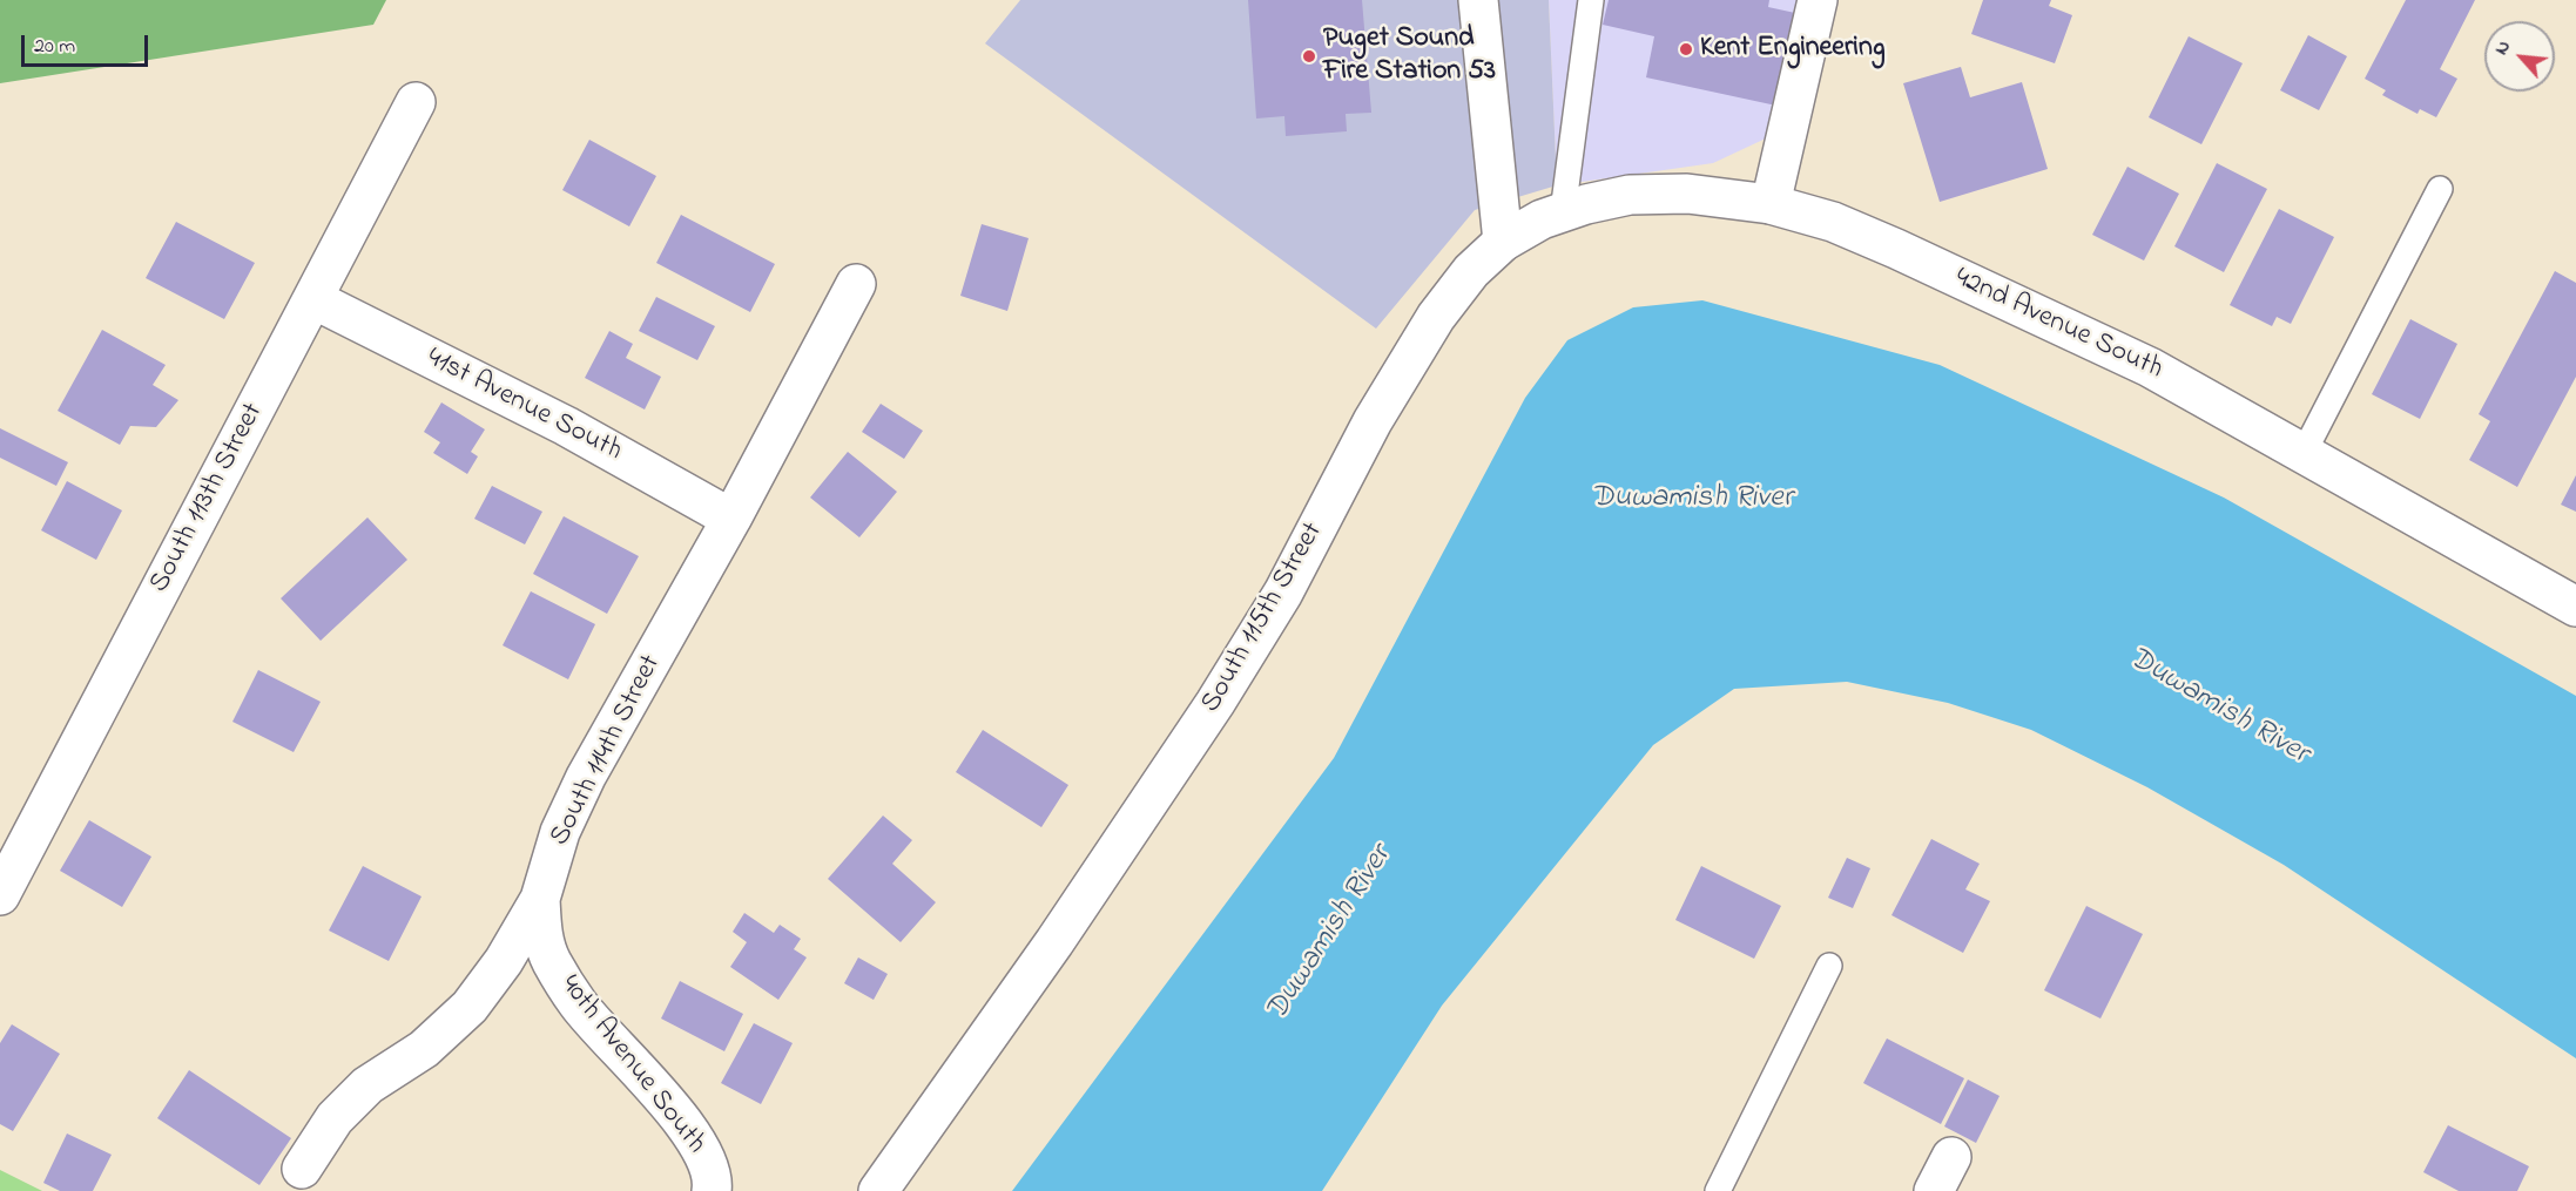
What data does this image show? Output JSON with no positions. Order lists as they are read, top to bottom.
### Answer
{
  "streets": {
    "street": [
      "42nd Avenue South",
      "41st Avenue South",
      "South 113th Street",
      "South 115th Street",
      "South 114th Street",
      "40th Avenue South"
    ]
  },
  "crossings": [
    ["42nd Avenue South", "South 115th Street"],
    ["41st Avenue South", "South 113th Street"],
    ["41st Avenue South", "South 114th Street"],
    ["South 114th Street", "40th Avenue South"]
  ],
  "water": ["Duwamish River"],
  "places": ["Kent Engineering", "Puget Sound Fire Station 53"],
  "scale_bar": "20 m",
  "north": "top left"
}
